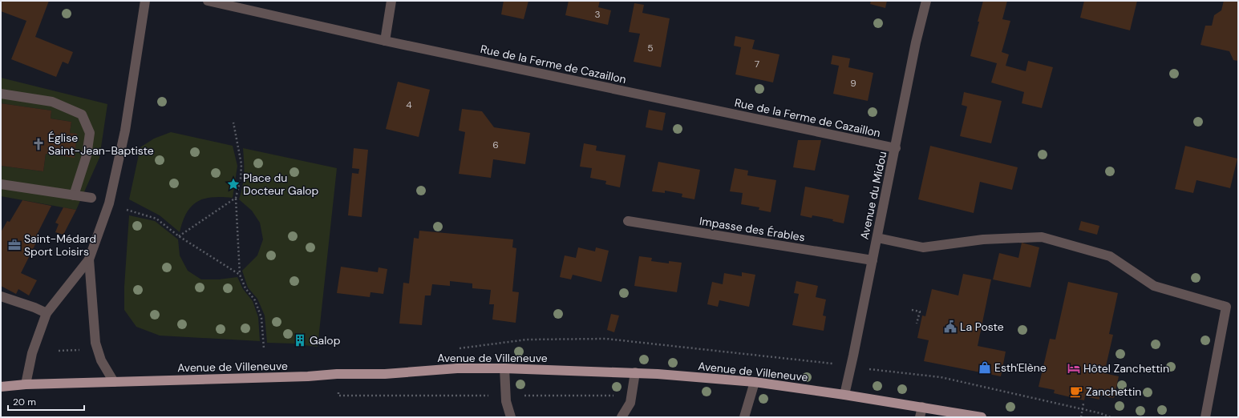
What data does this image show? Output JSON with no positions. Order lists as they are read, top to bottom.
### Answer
{
  "streets": {
    "main road": ["Avenue de Villeneuve"],
    "street": ["Rue de la Ferme de Cazaillon", "Avenue du Midou", "Impasse des Érables"]
  },
  "crossings": [
    ["Rue de la Ferme de Cazaillon", "Avenue du Midou"],
    ["Avenue du Midou", "Impasse des Érables"],
    ["Avenue du Midou", "Avenue de Villeneuve"]
  ],
  "places": {
    "church": ["Église Saint-Jean-Baptiste"],
    "place": ["Place du Docteur Galop"],
    "office": ["Saint-Médard Sport Loisirs"],
    "public building": ["La Poste"],
    "building": ["Galop"],
    "shop": ["Esth'Elène"],
    "hotel": ["Hôtel Zanchettin"],
    "cafe": ["Zanchettin"]
  },
  "house_numbers": [
    "3",
    "5",
    "7",
    "9",
    "4",
    "6"
  ],
  "scale_bar": "20 m"
}
